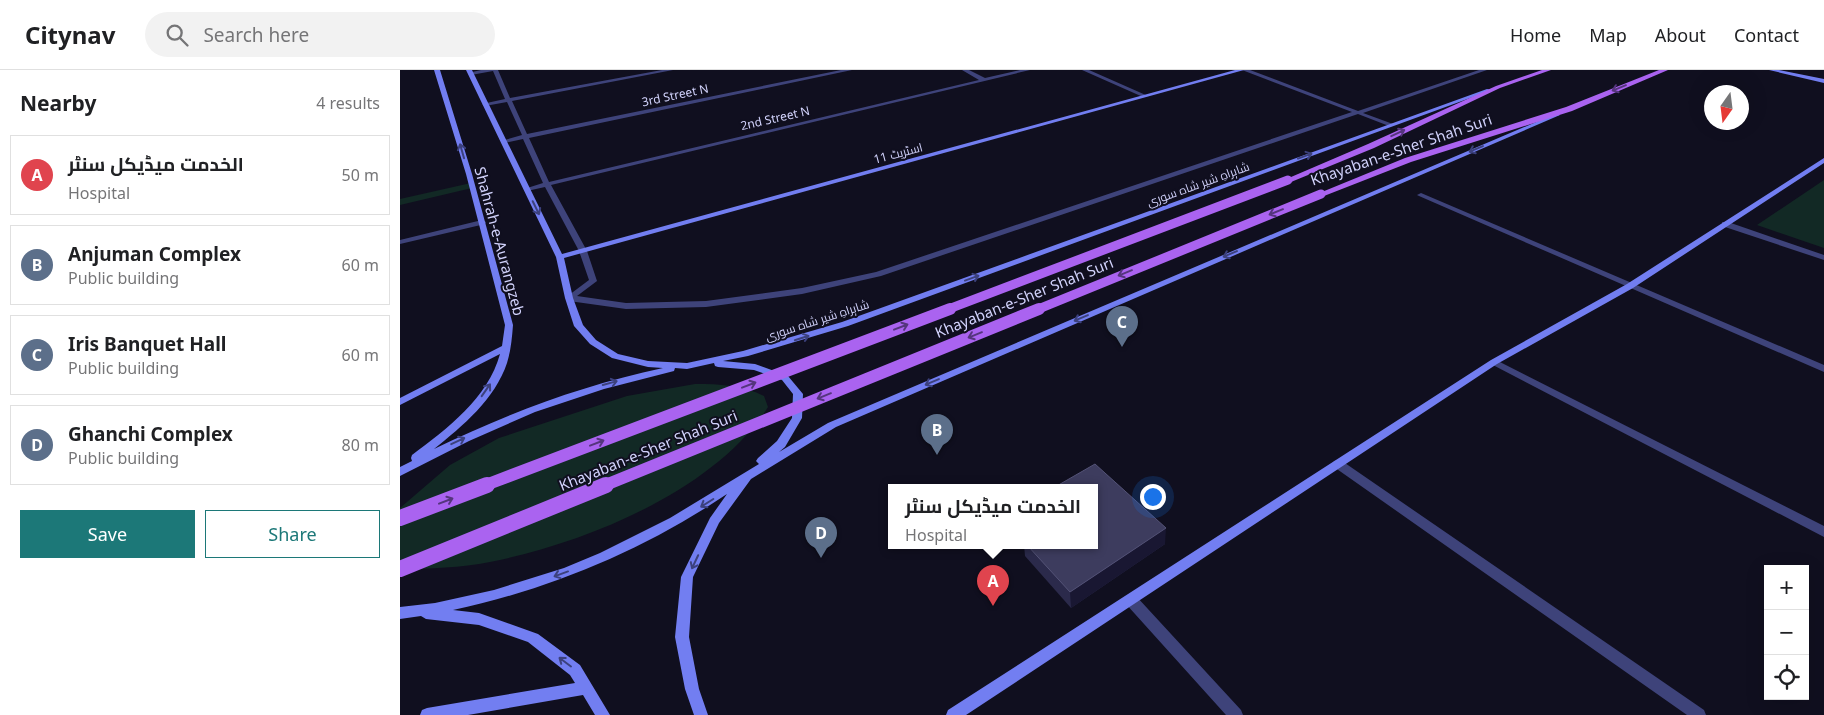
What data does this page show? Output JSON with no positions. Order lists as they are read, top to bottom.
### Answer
{
  "streets": {
    "main road": [
      "Khayaban-e-Sher Shah Suri",
      "اسٹریٹ 11",
      "شاہراہِ شیر شاہ سوری",
      "Shahrah-e-Aurangzeb"
    ],
    "street": ["3rd Street N", "2nd Street N"]
  },
  "crossings": [
    ["Khayaban-e-Sher Shah Suri", "شاہراہِ شیر شاہ سوری"]
  ],
  "one_way": ["Shahrah-e-Aurangzeb"],
  "north": "bottom",
  "page": {
    "header": "Citynav",
    "search": "Search here",
    "nav": [
      "Home",
      "Map",
      "About",
      "Contact"
    ],
    "heading": ["Nearby", "4 results"],
    "list": [
      {
        "mark": "A",
        "name": "الخدمت میڈیکل سنٹر",
        "note": "Hospital",
        "value": "50 m"
      },
      {
        "mark": "B",
        "name": "Anjuman Complex",
        "note": "Public building",
        "value": "60 m"
      },
      {
        "mark": "C",
        "name": "Iris Banquet Hall",
        "note": "Public building",
        "value": "60 m"
      },
      {
        "mark": "D",
        "name": "Ghanchi Complex",
        "note": "Public building",
        "value": "80 m"
      }
    ],
    "pins": [
      "C",
      "B",
      "D",
      "A"
    ],
    "popup": ["الخدمت میڈیکل سنٹر", "Hospital"],
    "buttons": ["Save", "Share"],
    "map_buttons": ["+", "−"]
  }
}
